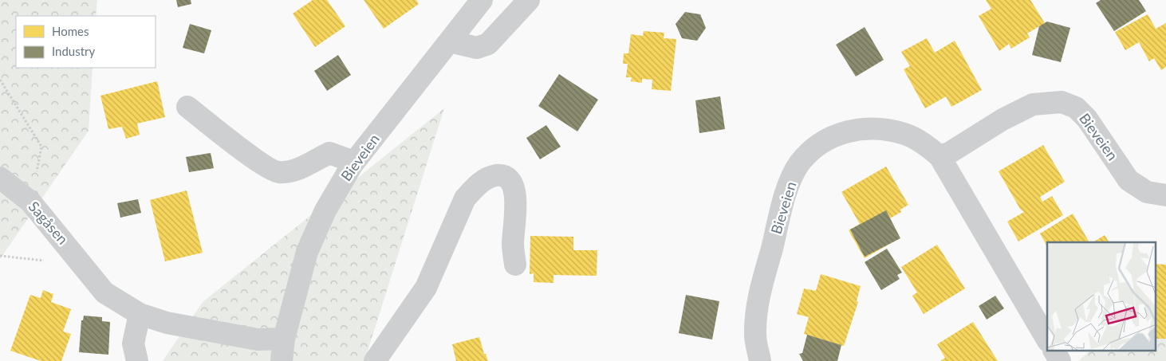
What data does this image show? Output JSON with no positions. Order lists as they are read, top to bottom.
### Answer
{
  "streets": {
    "street": ["Bieveien", "Sagåsen"]
  },
  "legend": ["Homes", "Industry"]
}
